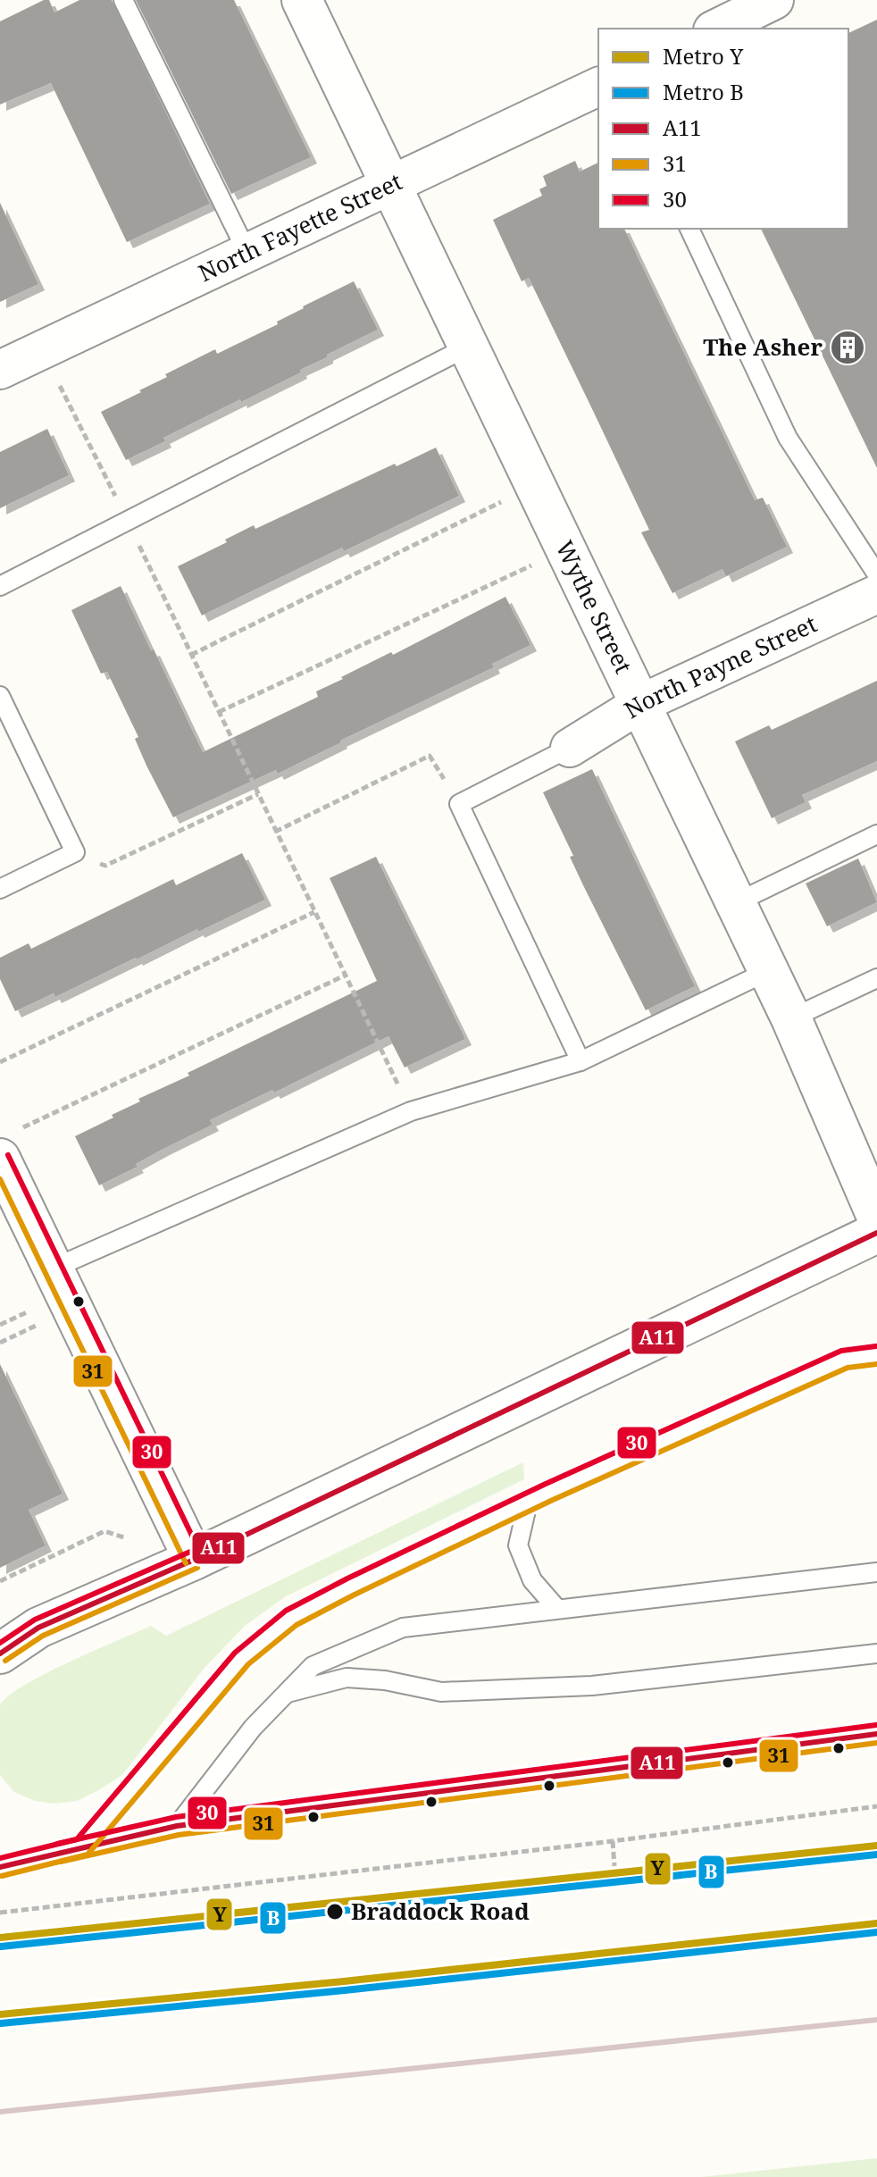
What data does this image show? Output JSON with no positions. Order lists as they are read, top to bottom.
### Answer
{
  "streets": {
    "street": ["North Fayette Street", "Wythe Street", "North Payne Street"]
  },
  "crossings": [
    ["North Fayette Street", "Wythe Street"],
    ["Wythe Street", "North Payne Street"]
  ],
  "places": {
    "building": ["The Asher"],
    "other": ["Braddock Road"]
  },
  "lines": [
    "transit line 30",
    "transit line 31",
    "transit line A11",
    "metro line Y",
    "metro line B"
  ],
  "legend": [
    "Metro Y",
    "Metro B",
    "A11",
    "31",
    "30"
  ]
}
